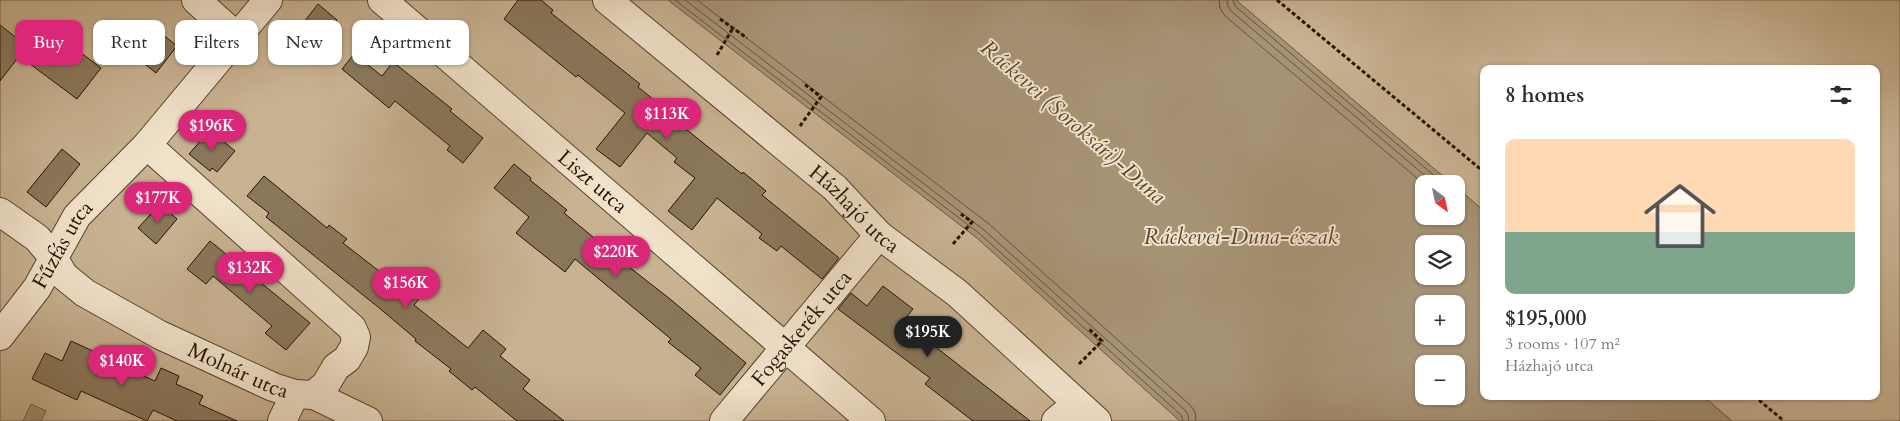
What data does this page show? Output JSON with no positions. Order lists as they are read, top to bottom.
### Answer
{
  "streets": {
    "street": [
      "Liszt utca",
      "Házhajó utca",
      "Fűzfás utca",
      "Fogaskerék utca",
      "Molnár utca"
    ]
  },
  "crossings": [
    ["Liszt utca", "Fogaskerék utca"],
    ["Házhajó utca", "Fogaskerék utca"],
    ["Fűzfás utca", "Molnár utca"]
  ],
  "water": ["Ráckevei (Soroksári)-Duna", "Ráckevei-Duna-észak"],
  "north": "bottom right",
  "page": {
    "chip": [
      "Buy",
      "Rent",
      "Filters",
      "New",
      "Apartment"
    ],
    "heading": "8 homes",
    "price": [
      "$113K",
      "$196K",
      "$177K",
      "$220K",
      "$132K",
      "$156K",
      "$195K",
      "$140K"
    ],
    "list": [
      {
        "name": "$195,000",
        "note": "3 rooms · 107 m² · Házhajó utca"
      }
    ],
    "map_buttons": ["+", "−"]
  }
}
